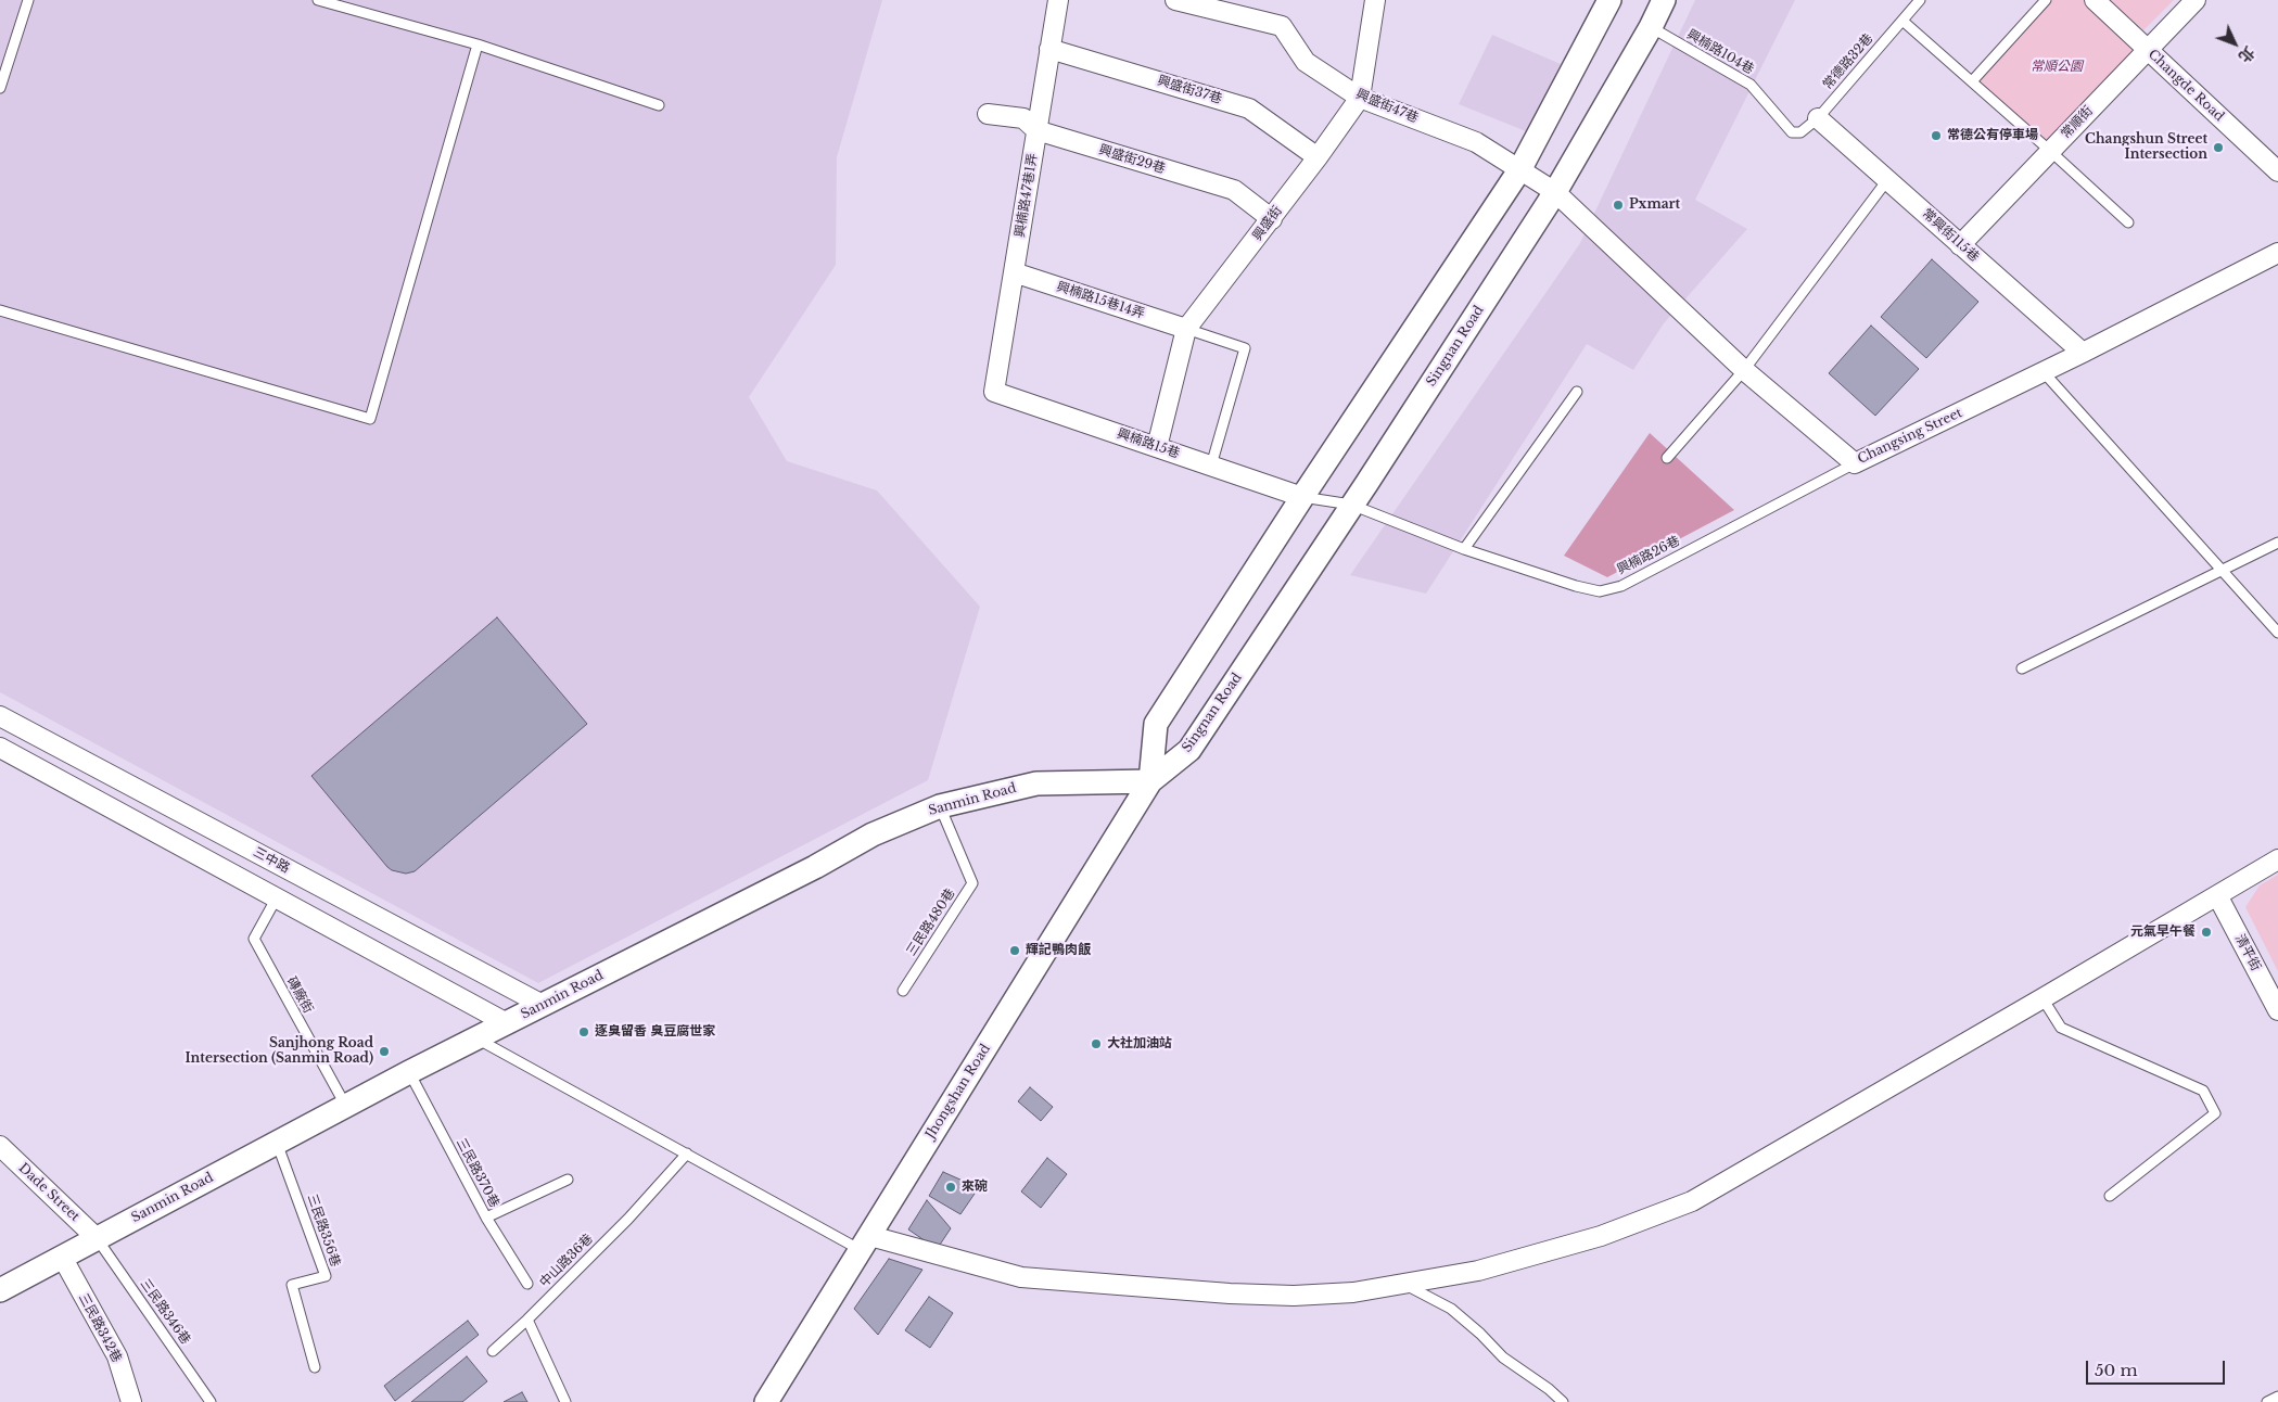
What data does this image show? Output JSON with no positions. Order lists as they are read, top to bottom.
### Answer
{
  "streets": {
    "street": [
      "Changde Road",
      "興盛街37巷",
      "興盛街47巷",
      "常順街",
      "興盛街29巷",
      "興楠路47巷1弄",
      "興盛街",
      "常興街115巷",
      "興楠路15巷14弄",
      "Singnan Road",
      "Changsing Street",
      "興楠路15巷",
      "Sanmin Road",
      "三中路",
      "清平街",
      "Jhongshan Road",
      "Dade Street",
      "三民路342巷"
    ],
    "lane": [
      "興楠路104巷",
      "常德路32巷",
      "興楠路26巷",
      "三民路480巷",
      "磚廠街",
      "三民路370巷",
      "三民路356巷",
      "中山路36巷",
      "三民路346巷"
    ]
  },
  "crossings": [
    ["興楠路104巷", "常德路32巷"],
    ["興楠路104巷", "Singnan Road"],
    ["常德路32巷", "常興街115巷"],
    ["Changde Road", "常順街"],
    ["興盛街37巷", "興楠路47巷1弄"],
    ["興盛街37巷", "興盛街"],
    ["興盛街47巷", "興盛街"],
    ["興盛街47巷", "Changsing Street"],
    ["常順街", "常興街115巷"],
    ["興盛街29巷", "興楠路47巷1弄"],
    ["興盛街29巷", "興盛街"],
    ["興楠路47巷1弄", "興楠路15巷14弄"],
    ["興楠路47巷1弄", "興楠路15巷"],
    ["興盛街", "興楠路15巷14弄"],
    ["興盛街", "興楠路15巷"],
    ["常興街115巷", "Changsing Street"],
    ["Singnan Road", "Changsing Street"],
    ["Singnan Road", "興楠路26巷"],
    ["Singnan Road", "Sanmin Road"],
    ["Singnan Road", "Jhongshan Road"],
    ["Changsing Street", "興楠路26巷"],
    ["興楠路15巷", "興楠路26巷"],
    ["Sanmin Road", "三中路"],
    ["Sanmin Road", "三民路480巷"],
    ["Sanmin Road", "磚廠街"],
    ["Sanmin Road", "Jhongshan Road"],
    ["Sanmin Road", "三民路370巷"],
    ["Sanmin Road", "Dade Street"],
    ["Sanmin Road", "三民路356巷"],
    ["Sanmin Road", "三民路346巷"],
    ["Sanmin Road", "三民路342巷"],
    ["Dade Street", "三民路346巷"]
  ],
  "parks": ["常順公園"],
  "places": [
    "常德公有停車場",
    "Changshun Street Intersection",
    "Pxmart",
    "元氣早午餐",
    "輝記鴨肉飯",
    "逐臭留香 臭豆腐世家",
    "大社加油站",
    "Sanjhong Road Intersection (Sanmin Road)",
    "來碗"
  ],
  "scale_bar": "50 m",
  "north": "bottom right"
}
